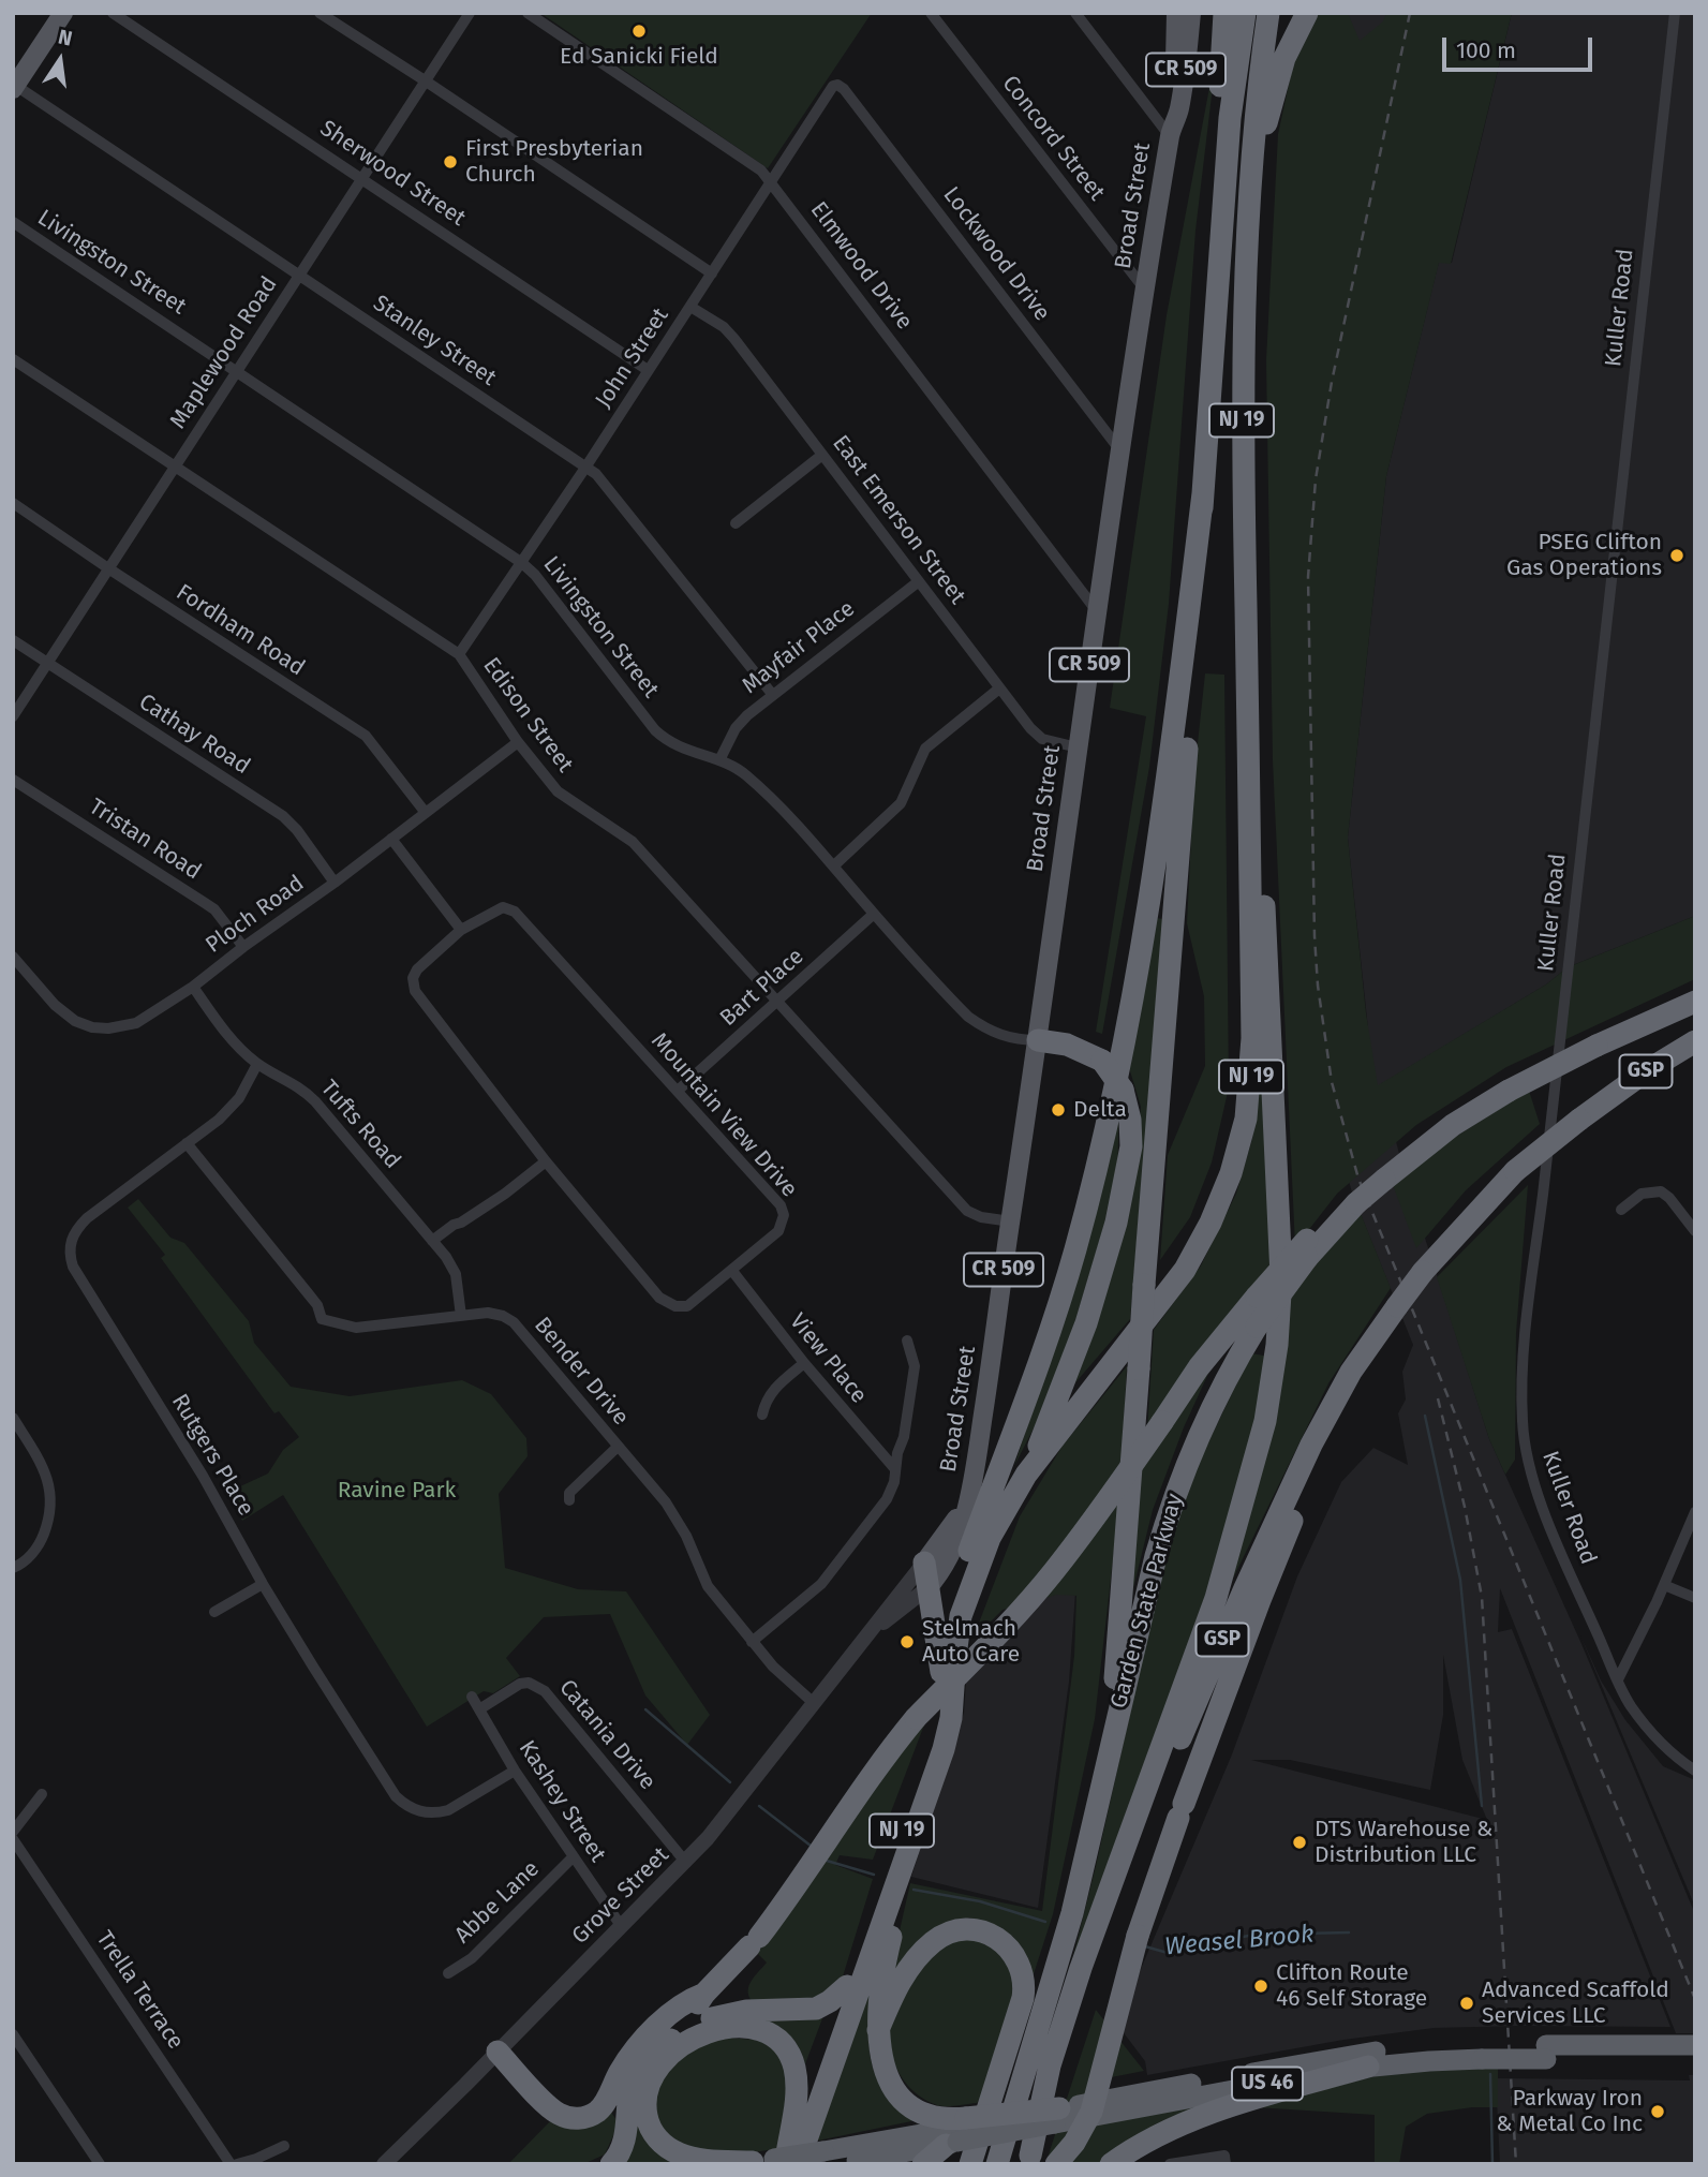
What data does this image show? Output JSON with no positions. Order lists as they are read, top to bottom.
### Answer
{
  "streets": {
    "highway": [
      "NJ 19",
      "GSP",
      "Garden State Parkway",
      "US 46"
    ],
    "main road": ["CR 509", "Broad Street"],
    "street": [
      "Concord Street",
      "Sherwood Street",
      "Lockwood Drive",
      "Livingston Street",
      "Elmwood Drive",
      "Kuller Road",
      "Stanley Street",
      "Maplewood Road",
      "John Street",
      "East Emerson Street",
      "Fordham Road",
      "Mayfair Place",
      "Edison Street",
      "Cathay Road",
      "Tristan Road",
      "Ploch Road",
      "Bart Place",
      "Mountain View Drive",
      "Tufts Road",
      "View Place",
      "Bender Drive",
      "Rutgers Place",
      "Catania Drive",
      "Kashey Street",
      "Grove Street",
      "Abbe Lane",
      "Trella Terrace"
    ]
  },
  "crossings": [
    ["Concord Street", "Broad Street"],
    ["Sherwood Street", "Maplewood Road"],
    ["Sherwood Street", "John Street"],
    ["Broad Street", "Lockwood Drive"],
    ["Broad Street", "Livingston Street"],
    ["Broad Street", "Elmwood Drive"],
    ["Broad Street", "East Emerson Street"],
    ["Broad Street", "Edison Street"],
    ["Broad Street", "Grove Street"],
    ["Lockwood Drive", "John Street"],
    ["Livingston Street", "Maplewood Road"],
    ["Livingston Street", "John Street"],
    ["Livingston Street", "Mayfair Place"],
    ["Livingston Street", "Bart Place"],
    ["Elmwood Drive", "John Street"],
    ["Stanley Street", "Maplewood Road"],
    ["Stanley Street", "John Street"],
    ["Stanley Street", "Mayfair Place"],
    ["Maplewood Road", "Fordham Road"],
    ["Maplewood Road", "Edison Street"],
    ["Maplewood Road", "Cathay Road"],
    ["John Street", "East Emerson Street"],
    ["John Street", "Edison Street"],
    ["East Emerson Street", "Mayfair Place"],
    ["Fordham Road", "Ploch Road"],
    ["Edison Street", "Ploch Road"],
    ["Edison Street", "Bart Place"],
    ["Cathay Road", "Ploch Road"],
    ["Tristan Road", "Ploch Road"],
    ["Ploch Road", "Tufts Road"],
    ["Bart Place", "Mountain View Drive"],
    ["Mountain View Drive", "View Place"],
    ["Tufts Road", "Bender Drive"],
    ["Tufts Road", "Rutgers Place"],
    ["Bender Drive", "Rutgers Place"],
    ["Bender Drive", "Grove Street"],
    ["Rutgers Place", "Kashey Street"],
    ["Catania Drive", "Kashey Street"],
    ["Catania Drive", "Grove Street"],
    ["Kashey Street", "Grove Street"],
    ["Kashey Street", "Abbe Lane"]
  ],
  "water": ["Weasel Brook"],
  "parks": ["Ravine Park"],
  "places": [
    "Ed Sanicki Field",
    "First Presbyterian Church",
    "PSEG Clifton Gas Operations",
    "Delta",
    "Stelmach Auto Care",
    "DTS Warehouse & Distribution LLC",
    "Clifton Route 46 Self Storage",
    "Advanced Scaffold Services LLC",
    "Parkway Iron & Metal Co Inc"
  ],
  "scale_bar": "100 m",
  "north": "top"
}
